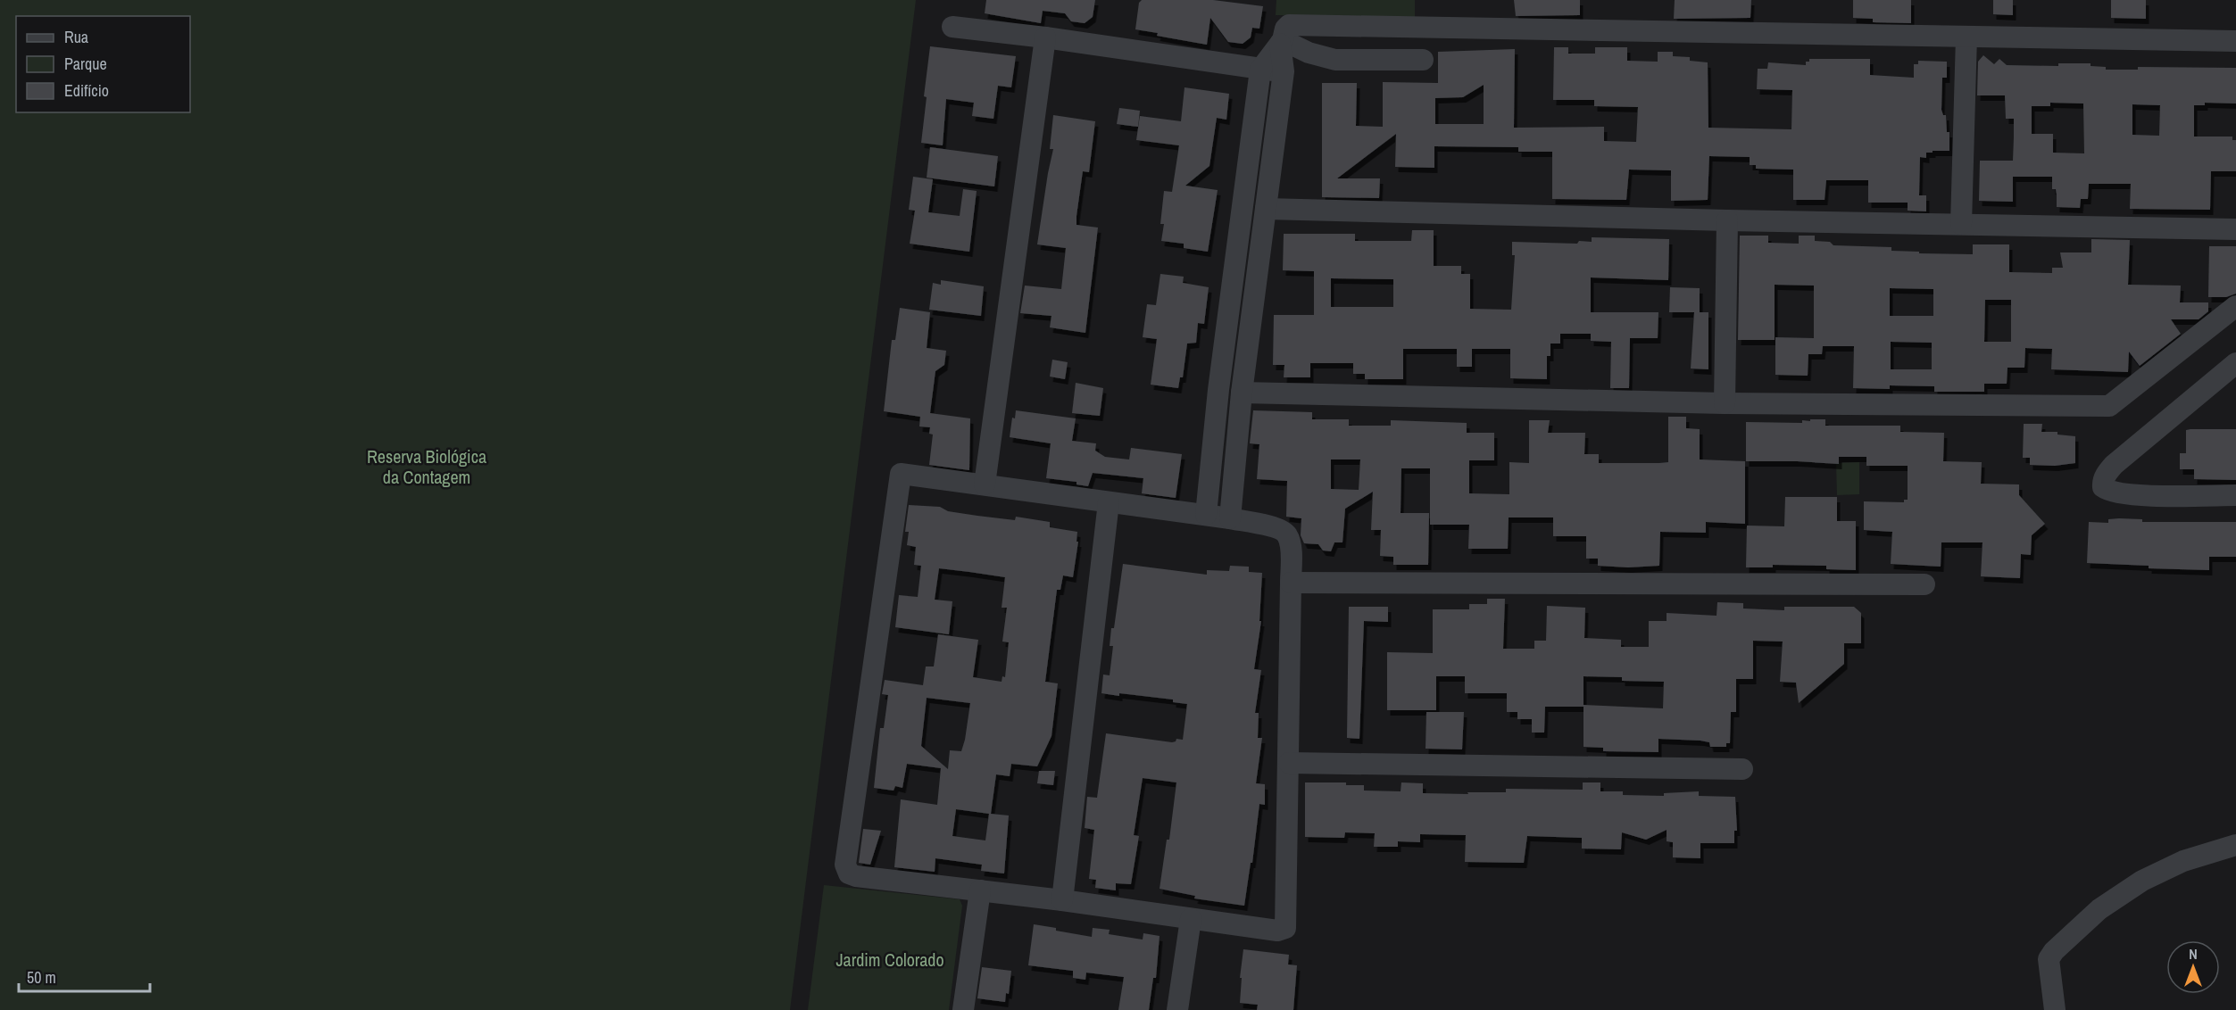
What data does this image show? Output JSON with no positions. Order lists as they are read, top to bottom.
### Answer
{
  "parks": ["Reserva Biológica da Contagem", "Jardim Colorado"],
  "legend": ["Rua", "Parque", "Edifício"],
  "scale_bar": "50 m",
  "north": "top"
}
